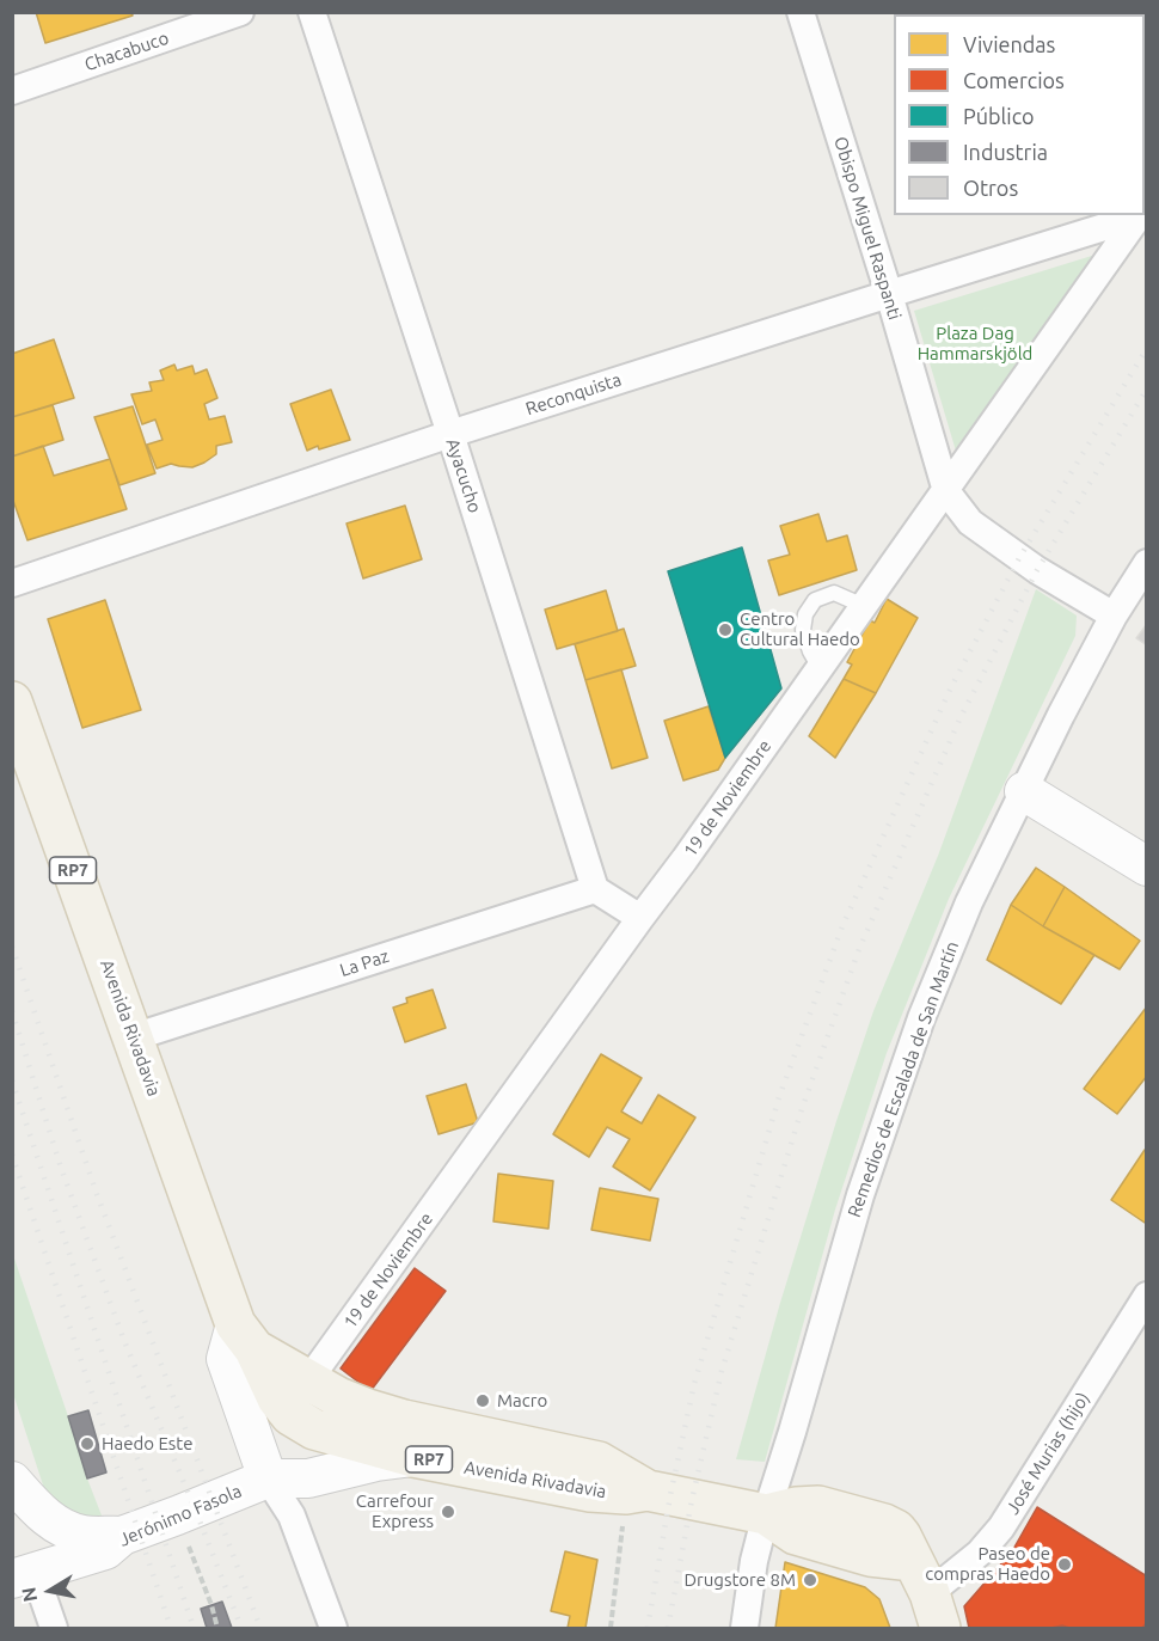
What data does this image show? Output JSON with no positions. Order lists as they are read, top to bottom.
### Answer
{
  "streets": {
    "main road": ["RP7", "Avenida Rivadavia"],
    "street": [
      "Chacabuco",
      "Obispo Miguel Raspanti",
      "Reconquista",
      "Ayacucho",
      "19 de Noviembre",
      "La Paz",
      "Remedios de Escalada de San Martín",
      "José Murias (hijo)",
      "Jerónimo Fasola"
    ]
  },
  "crossings": [
    ["Obispo Miguel Raspanti", "Reconquista"],
    ["Obispo Miguel Raspanti", "19 de Noviembre"],
    ["Obispo Miguel Raspanti", "Remedios de Escalada de San Martín"],
    ["Reconquista", "Ayacucho"],
    ["Ayacucho", "La Paz"],
    ["19 de Noviembre", "Avenida Rivadavia"],
    ["La Paz", "Avenida Rivadavia"],
    ["Avenida Rivadavia", "Remedios de Escalada de San Martín"],
    ["Avenida Rivadavia", "José Murias (hijo)"]
  ],
  "parks": ["Plaza Dag Hammarskjöld"],
  "places": [
    "Centro Cultural Haedo",
    "Macro",
    "Haedo Este",
    "Carrefour Express",
    "Paseo de compras Haedo",
    "Drugstore 8M"
  ],
  "legend": [
    "Viviendas",
    "Comercios",
    "Público",
    "Industria",
    "Otros"
  ],
  "north": "left"
}
